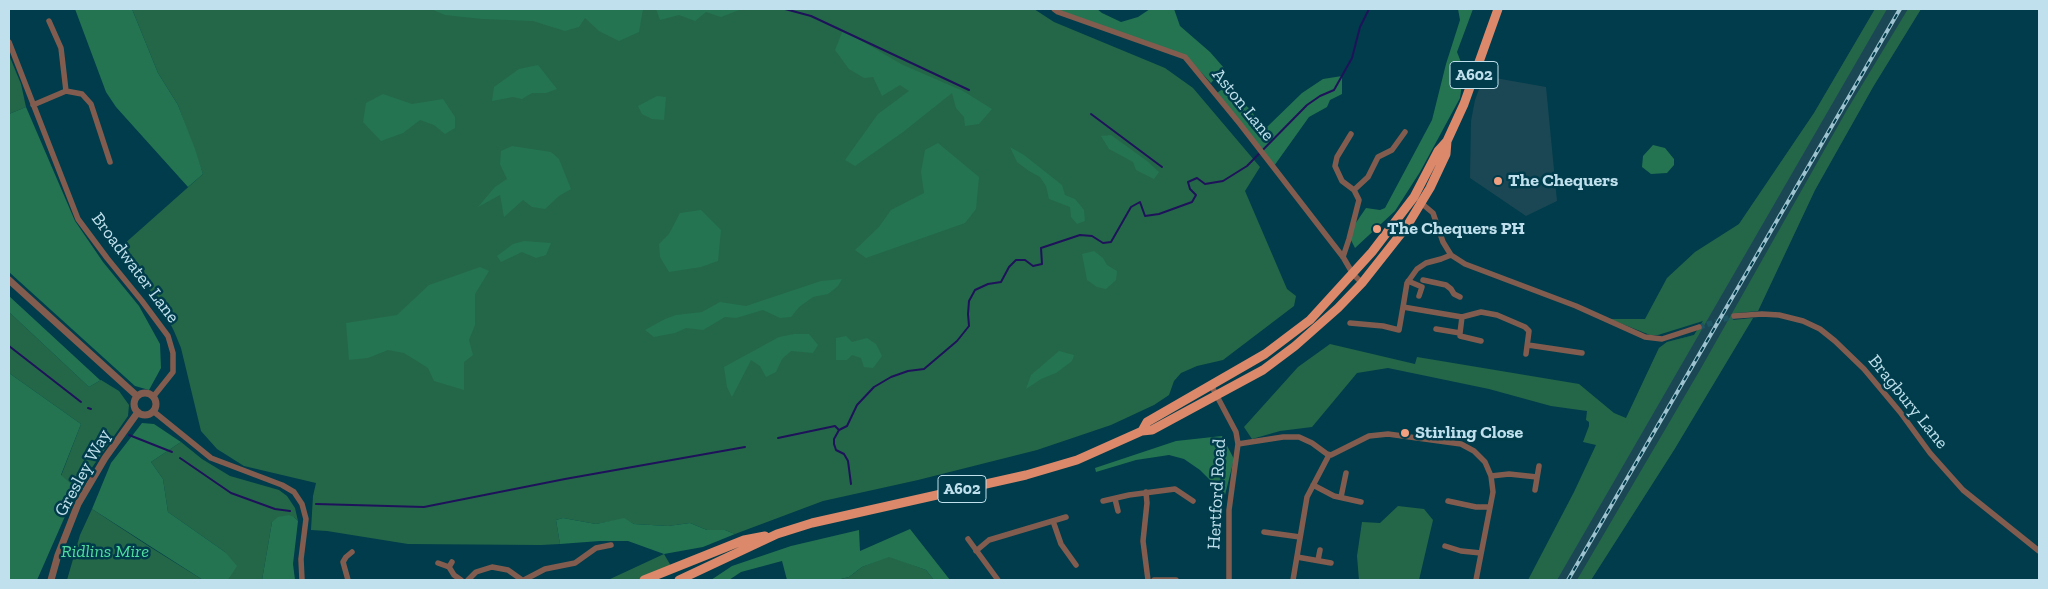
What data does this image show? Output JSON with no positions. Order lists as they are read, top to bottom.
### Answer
{
  "streets": {
    "highway": ["A602"],
    "street": [
      "Aston Lane",
      "Broadwater Lane",
      "Bragbury Lane",
      "Gresley Way",
      "Hertford Road"
    ]
  },
  "crossings": [
    ["A602", "Aston Lane"],
    ["A602", "Hertford Road"],
    ["Broadwater Lane", "Gresley Way"]
  ],
  "parks": ["Ridlins Mire"],
  "places": ["The Chequers", "The Chequers PH", "Stirling Close"]
}
